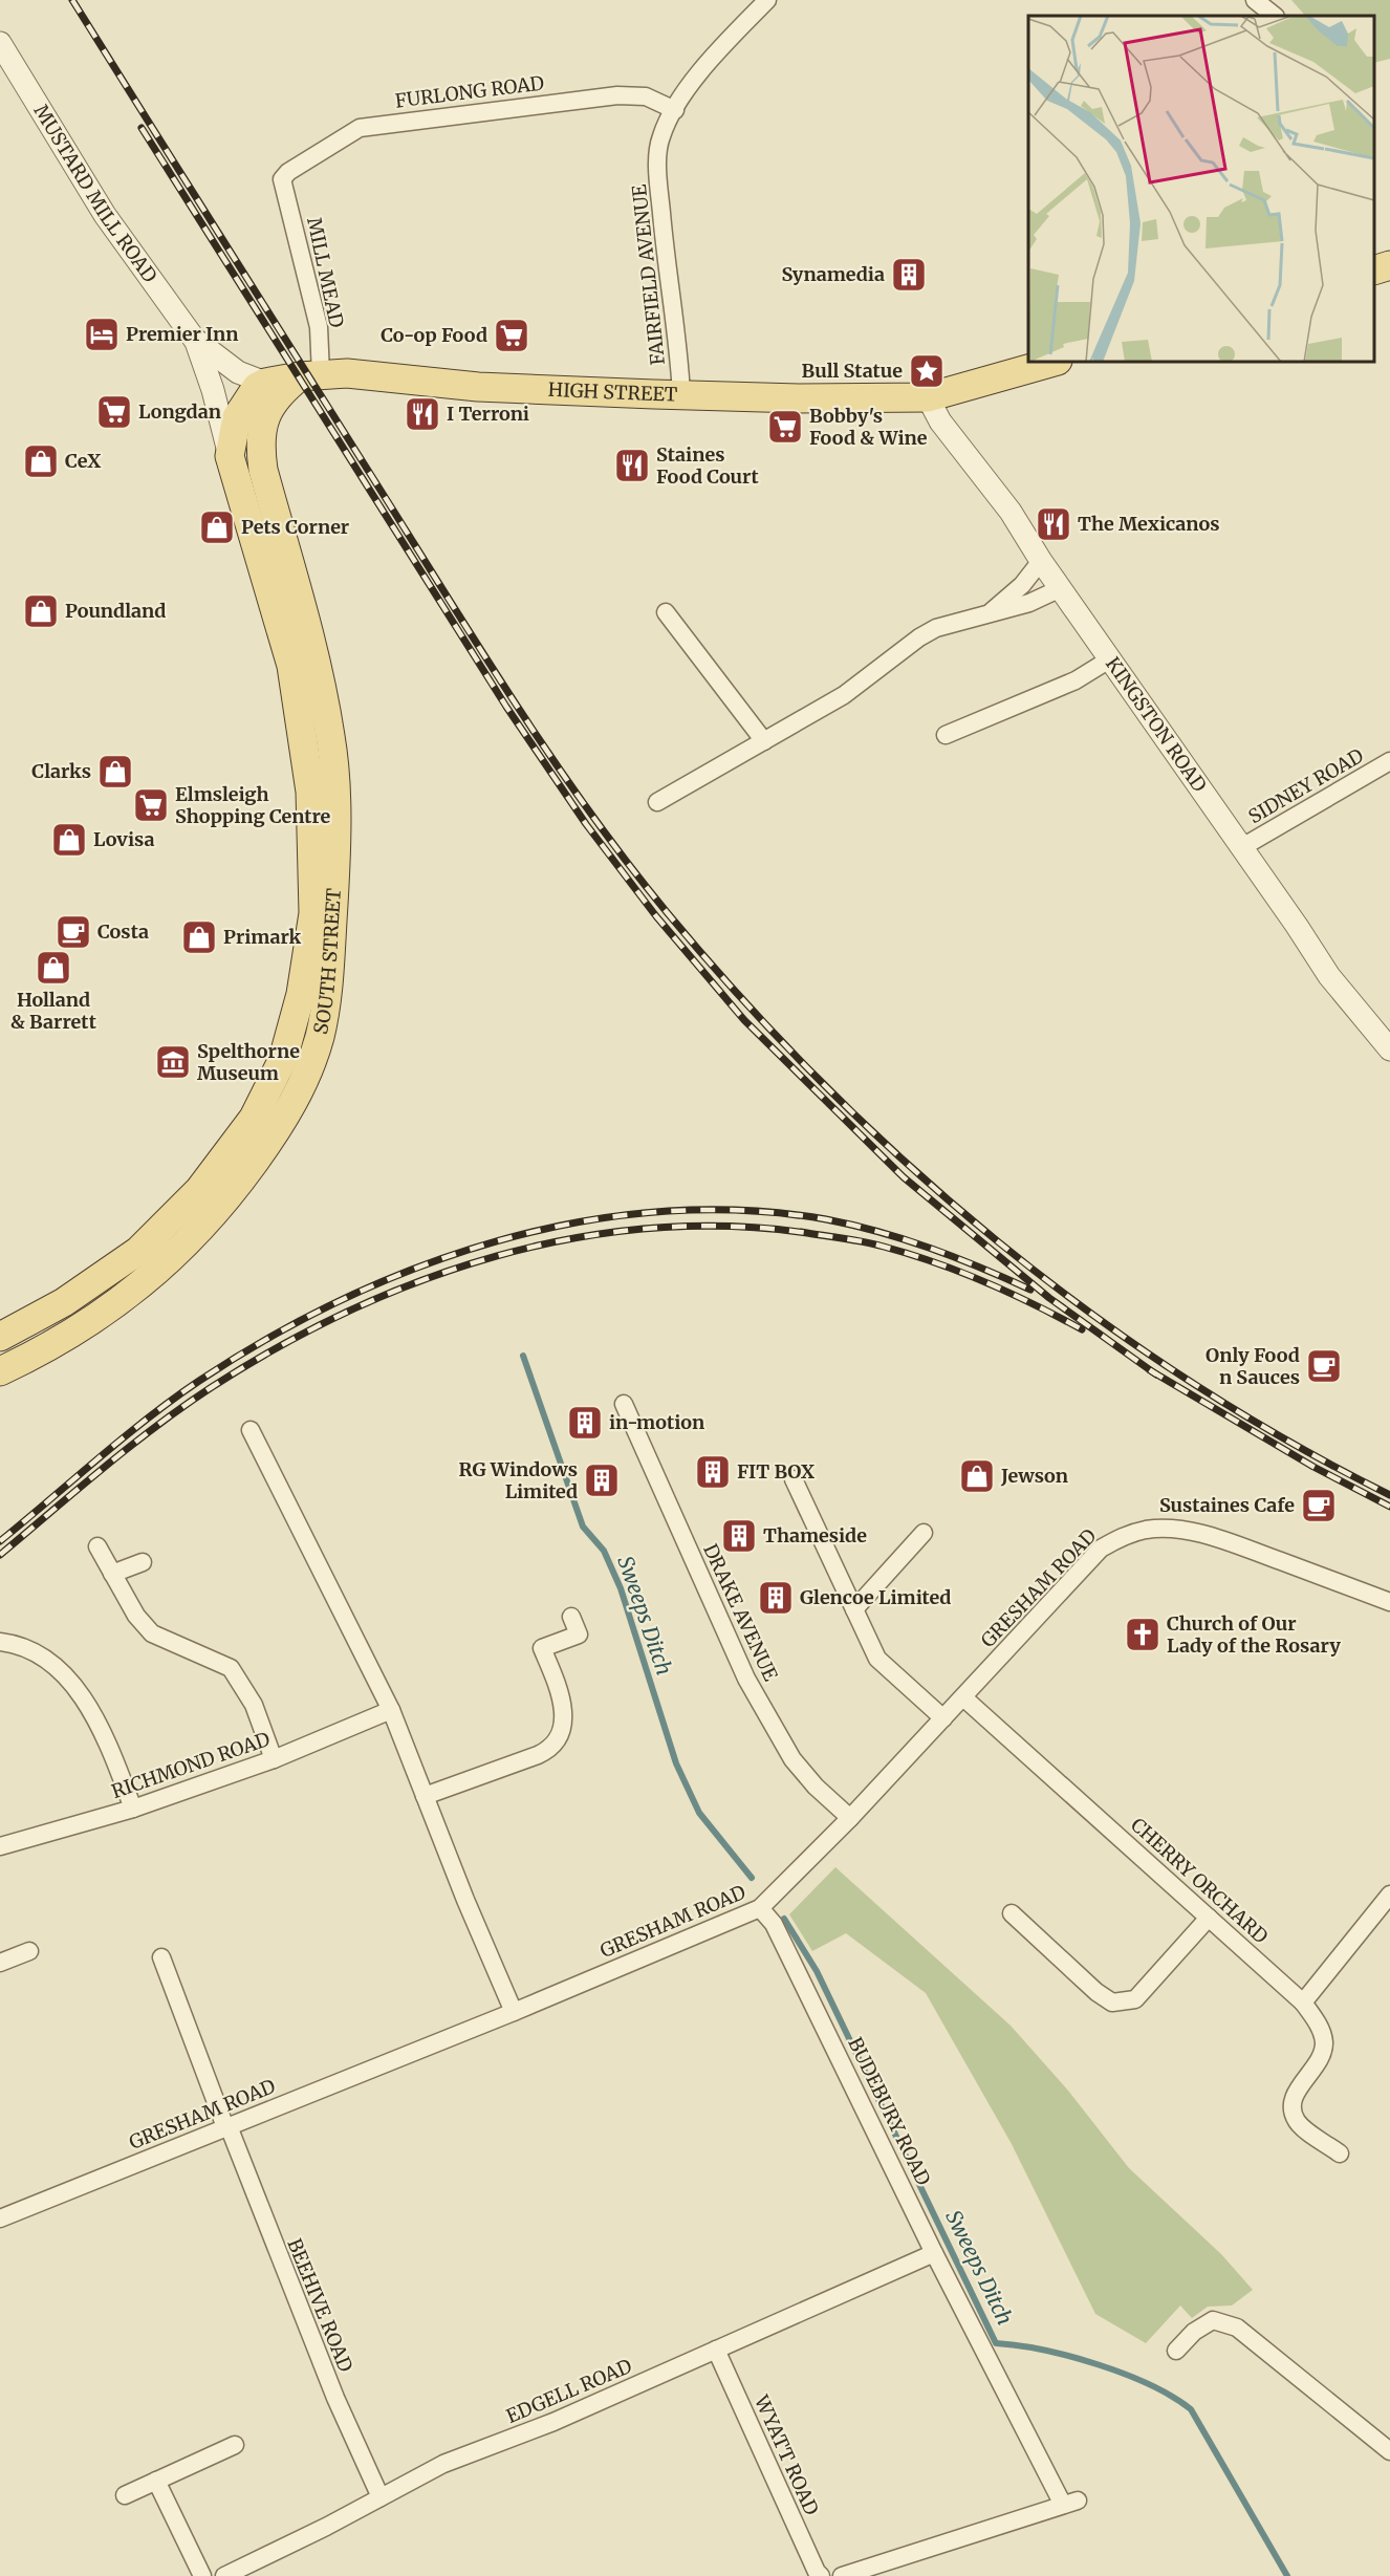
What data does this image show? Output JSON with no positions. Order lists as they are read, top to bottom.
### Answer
{
  "streets": {
    "main road": ["HIGH STREET", "SOUTH STREET"],
    "street": [
      "FURLONG ROAD",
      "MUSTARD MILL ROAD",
      "MILL MEAD",
      "FAIRFIELD AVENUE",
      "KINGSTON ROAD",
      "SIDNEY ROAD",
      "GRESHAM ROAD",
      "DRAKE AVENUE",
      "RICHMOND ROAD",
      "CHERRY ORCHARD",
      "BUDEBURY ROAD",
      "BEEHIVE ROAD",
      "EDGELL ROAD",
      "WYATT ROAD"
    ]
  },
  "crossings": [
    ["FURLONG ROAD", "MILL MEAD"],
    ["FURLONG ROAD", "FAIRFIELD AVENUE"],
    ["MUSTARD MILL ROAD", "HIGH STREET"],
    ["MUSTARD MILL ROAD", "SOUTH STREET"],
    ["MILL MEAD", "HIGH STREET"],
    ["FAIRFIELD AVENUE", "HIGH STREET"],
    ["HIGH STREET", "KINGSTON ROAD"],
    ["KINGSTON ROAD", "SIDNEY ROAD"],
    ["GRESHAM ROAD", "DRAKE AVENUE"],
    ["GRESHAM ROAD", "CHERRY ORCHARD"],
    ["GRESHAM ROAD", "BUDEBURY ROAD"],
    ["GRESHAM ROAD", "BEEHIVE ROAD"],
    ["BUDEBURY ROAD", "EDGELL ROAD"],
    ["BEEHIVE ROAD", "EDGELL ROAD"],
    ["EDGELL ROAD", "WYATT ROAD"]
  ],
  "water": ["Sweeps Ditch"],
  "places": {
    "building": [
      "Synamedia",
      "in-motion",
      "FIT BOX",
      "RG Windows Limited",
      "Thameside",
      "Glencoe Limited"
    ],
    "hotel": ["Premier Inn"],
    "supermarket": [
      "Co-op Food",
      "Longdan",
      "Bobby's Food & Wine",
      "Elmsleigh Shopping Centre"
    ],
    "place": ["Bull Statue"],
    "restaurant": ["I Terroni", "Staines Food Court", "The Mexicanos"],
    "shop": [
      "CeX",
      "Pets Corner",
      "Poundland",
      "Clarks",
      "Lovisa",
      "Primark",
      "Holland & Barrett",
      "Jewson"
    ],
    "cafe": ["Costa", "Only Food n Sauces", "Sustaines Cafe"],
    "museum": ["Spelthorne Museum"],
    "church": ["Church of Our Lady of the Rosary"]
  }
}
